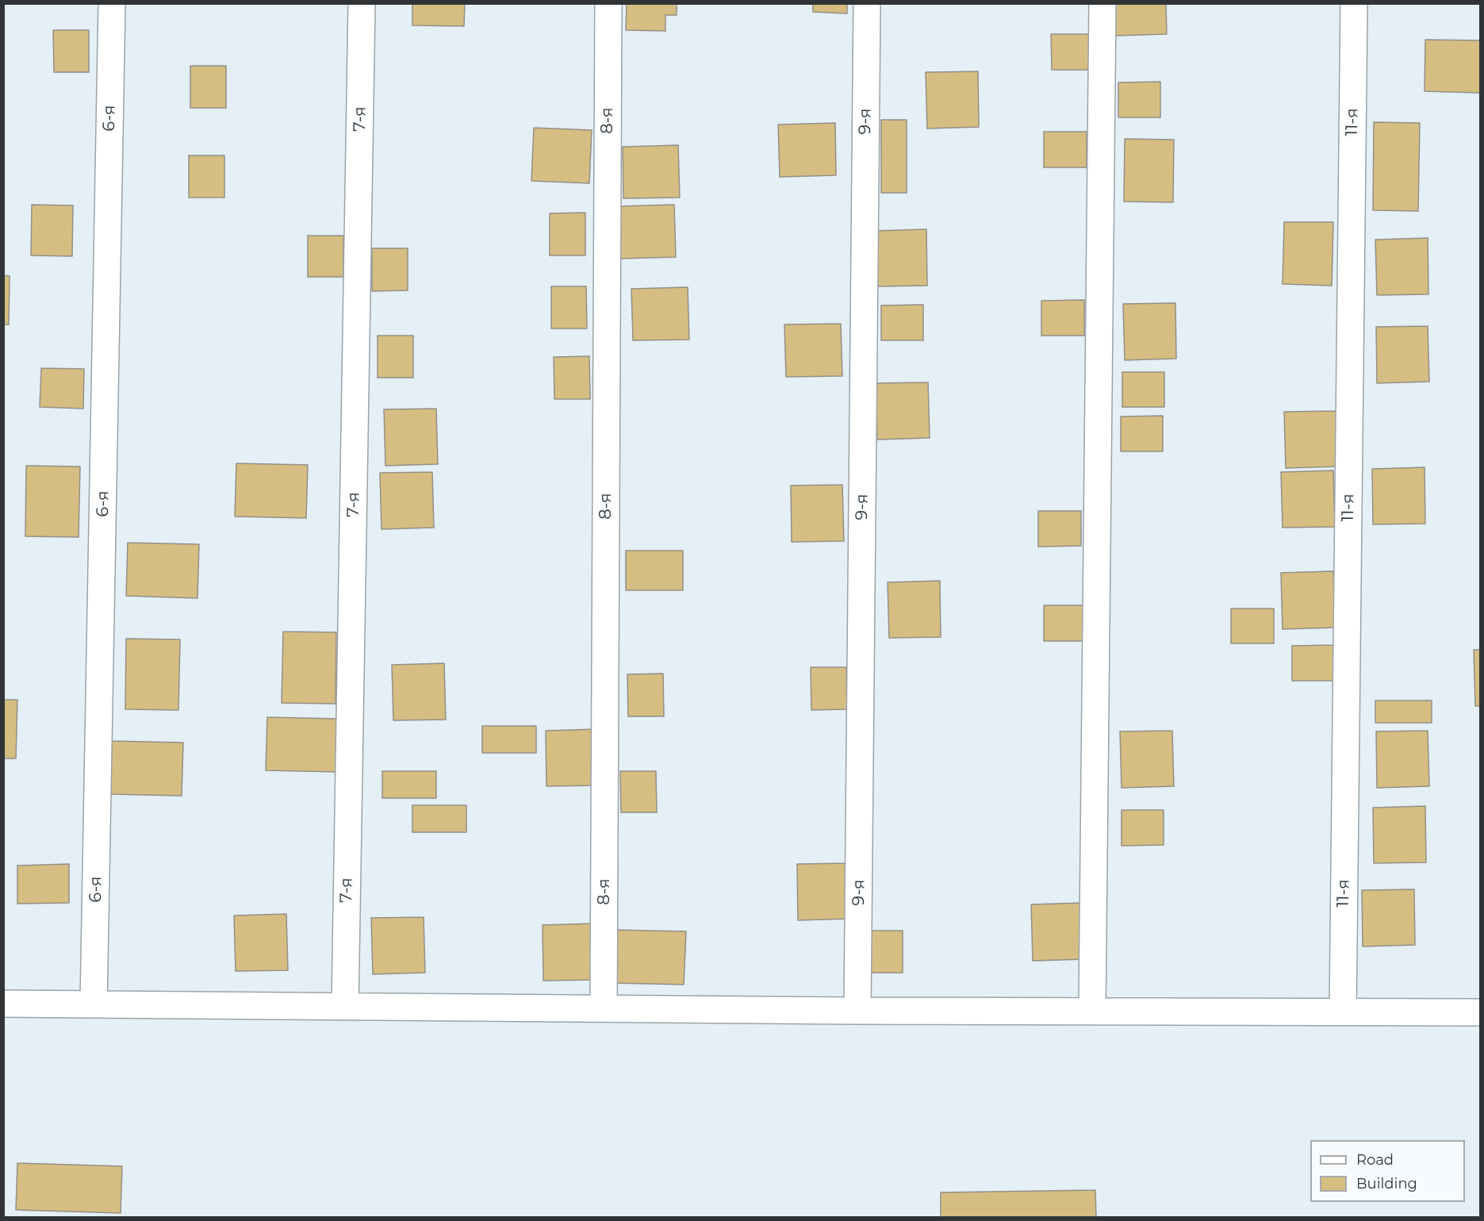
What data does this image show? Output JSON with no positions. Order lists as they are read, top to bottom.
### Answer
{
  "streets": {
    "street": [
      "6-я",
      "7-я",
      "8-я",
      "9-я",
      "11-я"
    ]
  },
  "legend": ["Road", "Building"]
}
